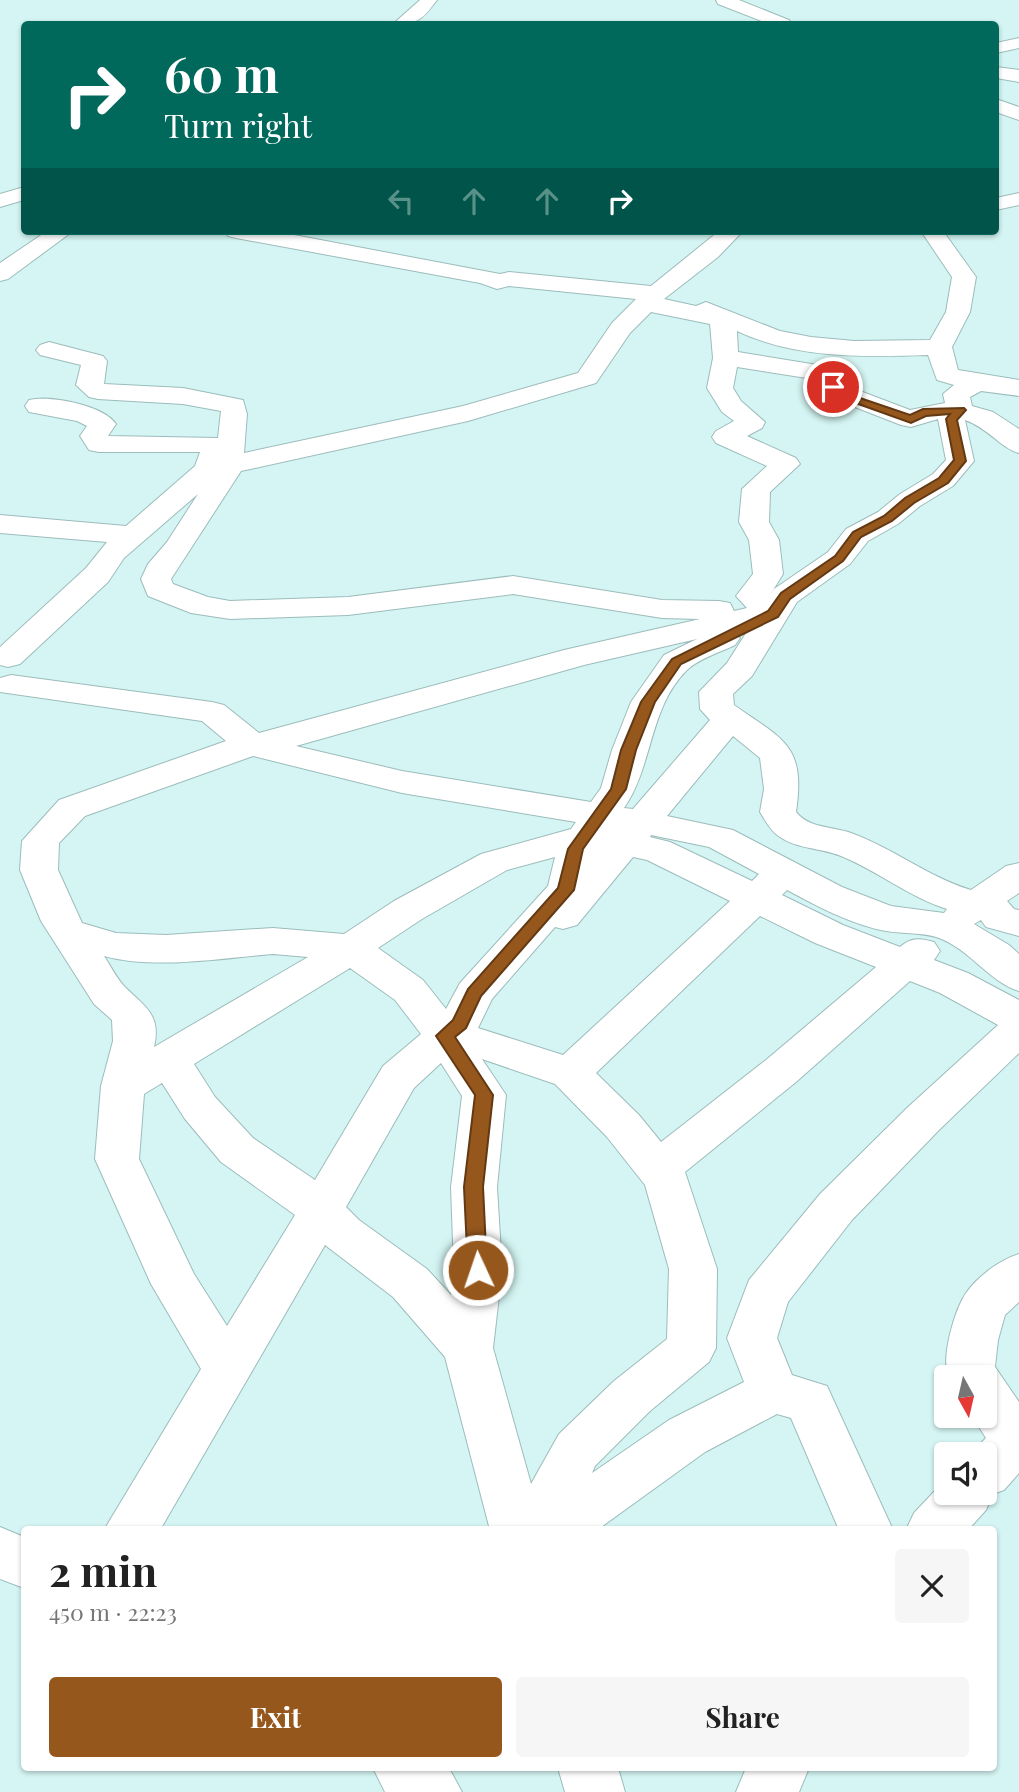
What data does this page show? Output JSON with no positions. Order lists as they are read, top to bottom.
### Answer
{
  "north": "bottom",
  "page": {
    "turn": ["60 m", "Turn right"],
    "heading": ["2 min", "450 m · 22:23"],
    "buttons": ["Exit", "Share"]
  }
}
